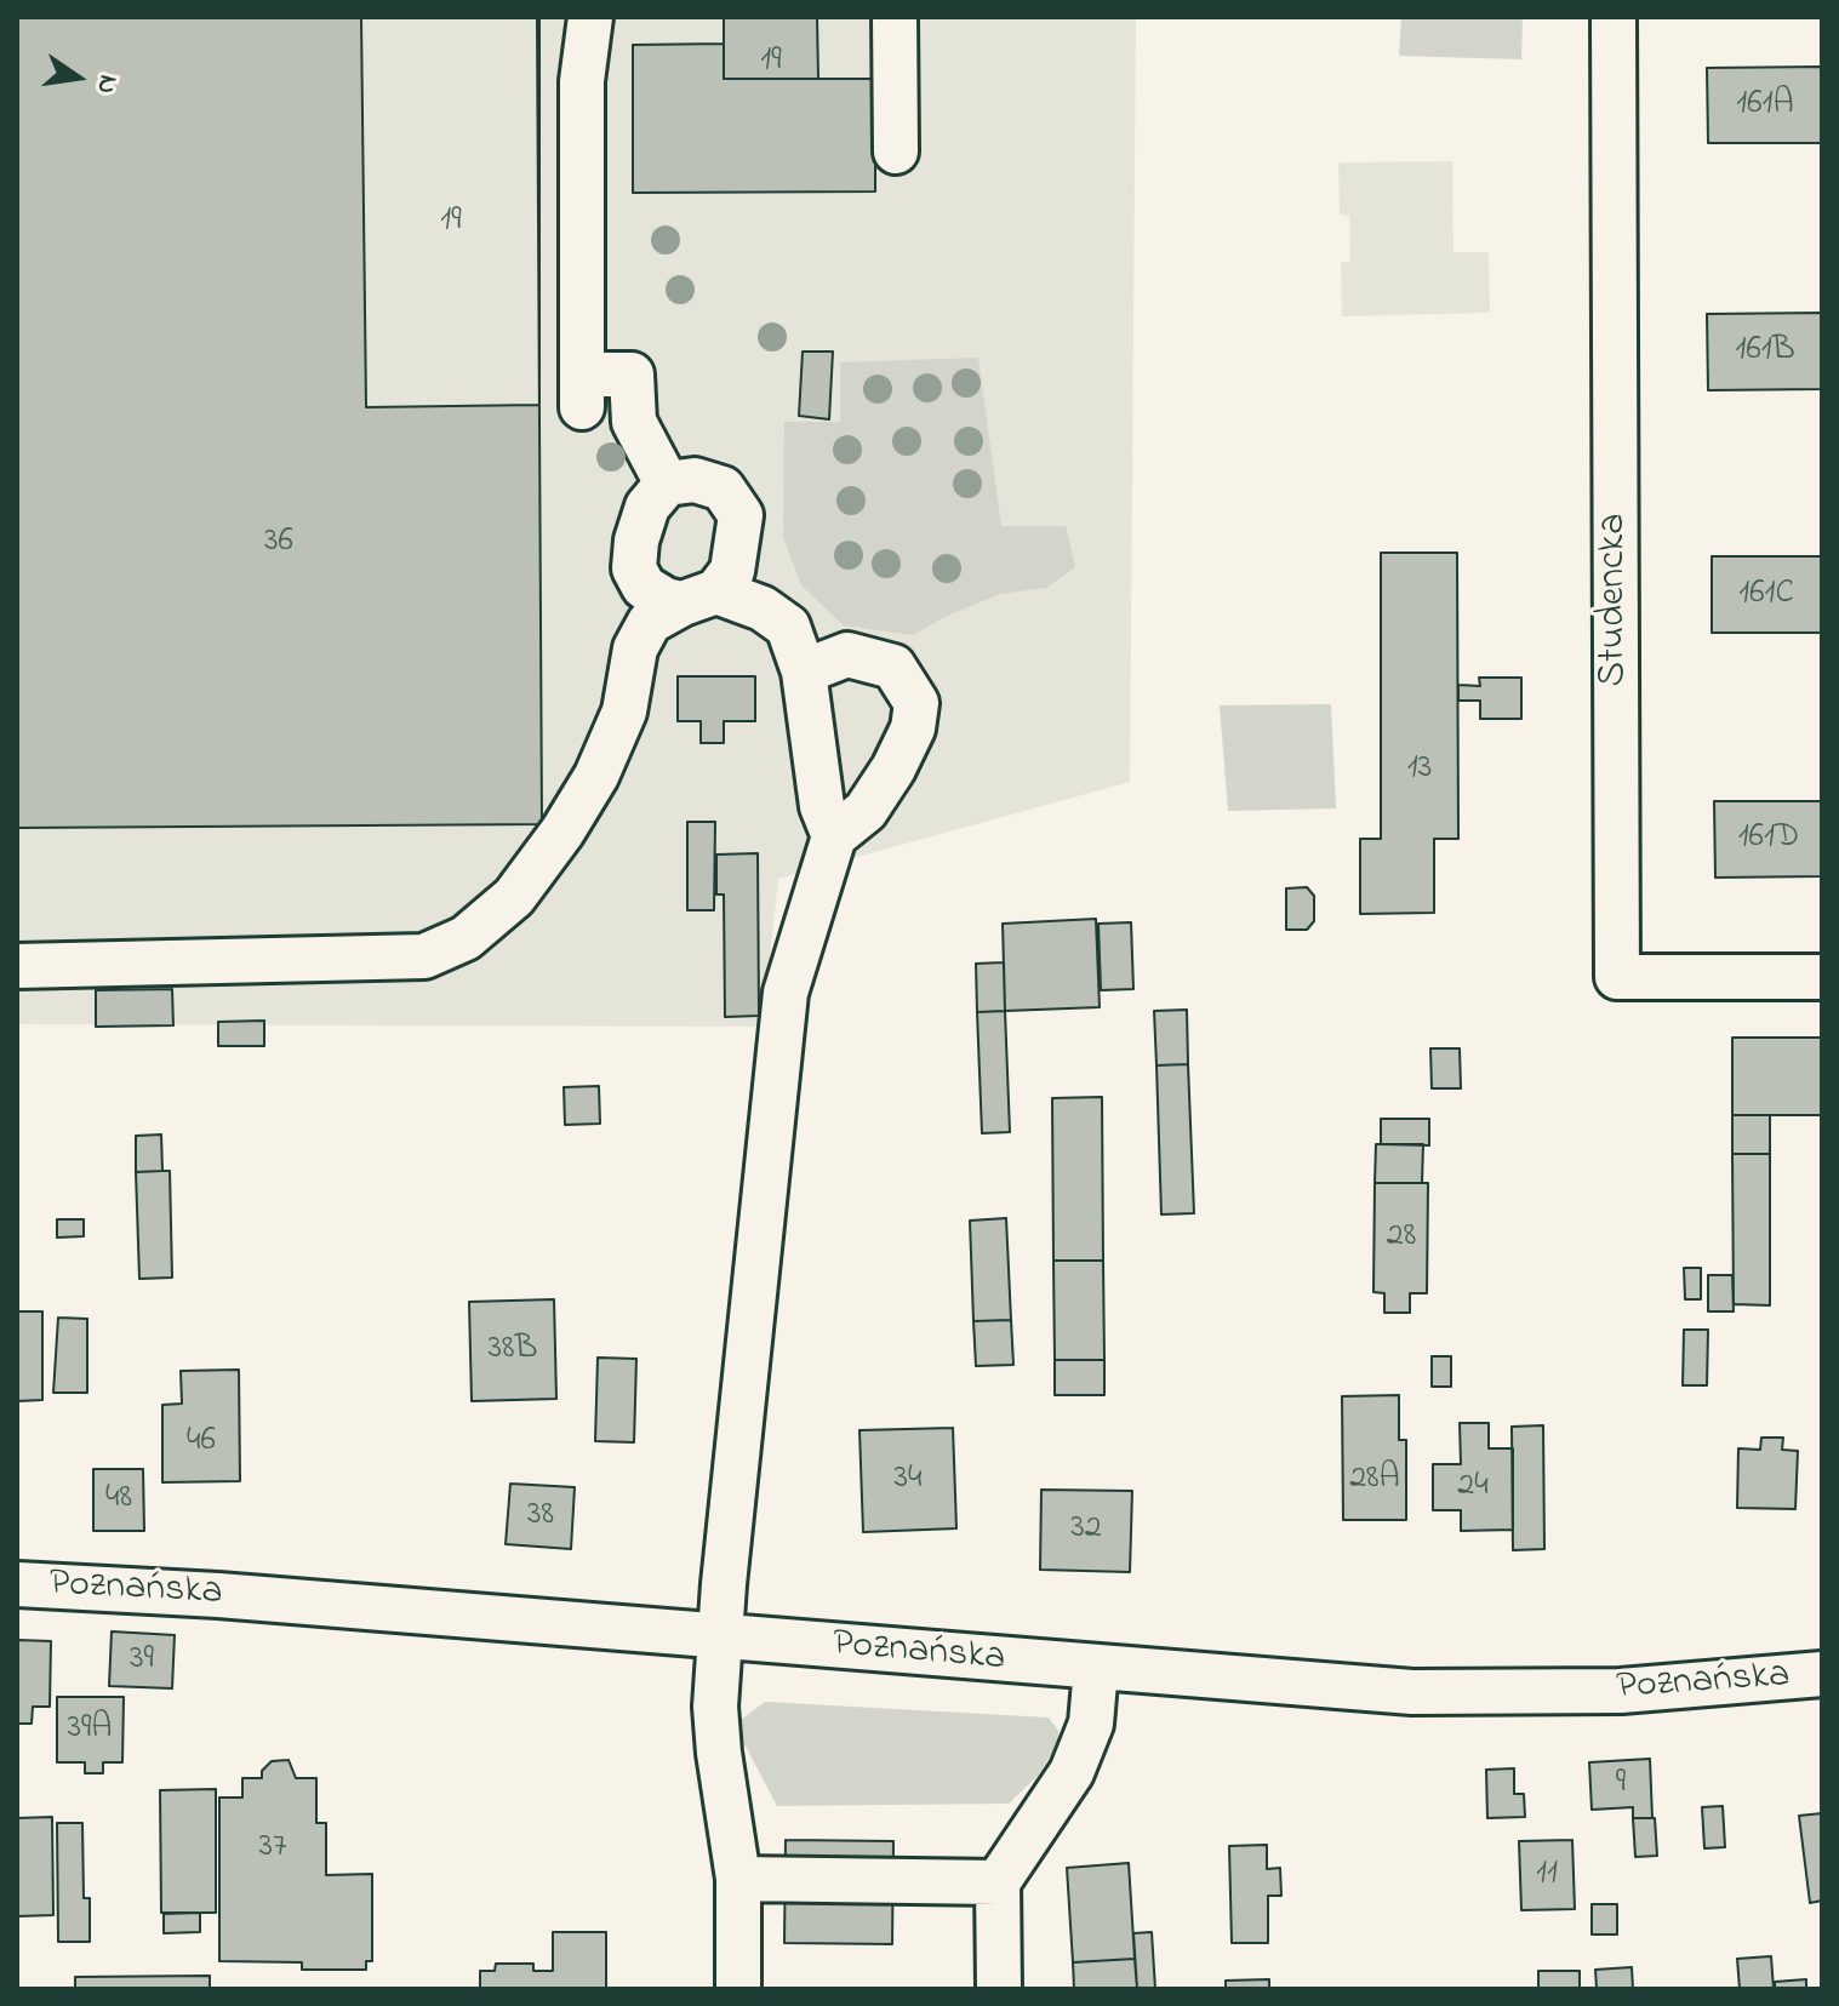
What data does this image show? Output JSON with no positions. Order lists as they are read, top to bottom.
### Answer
{
  "streets": {
    "street": ["Studencka", "Poznańska"]
  },
  "house_numbers": [
    "19",
    "161A",
    "19",
    "161B",
    "36",
    "161C",
    "13",
    "161D",
    "28",
    "38B",
    "46",
    "34",
    "28A",
    "24",
    "48",
    "38",
    "32",
    "39",
    "39A",
    "9",
    "37",
    "11"
  ],
  "north": "right"
}
